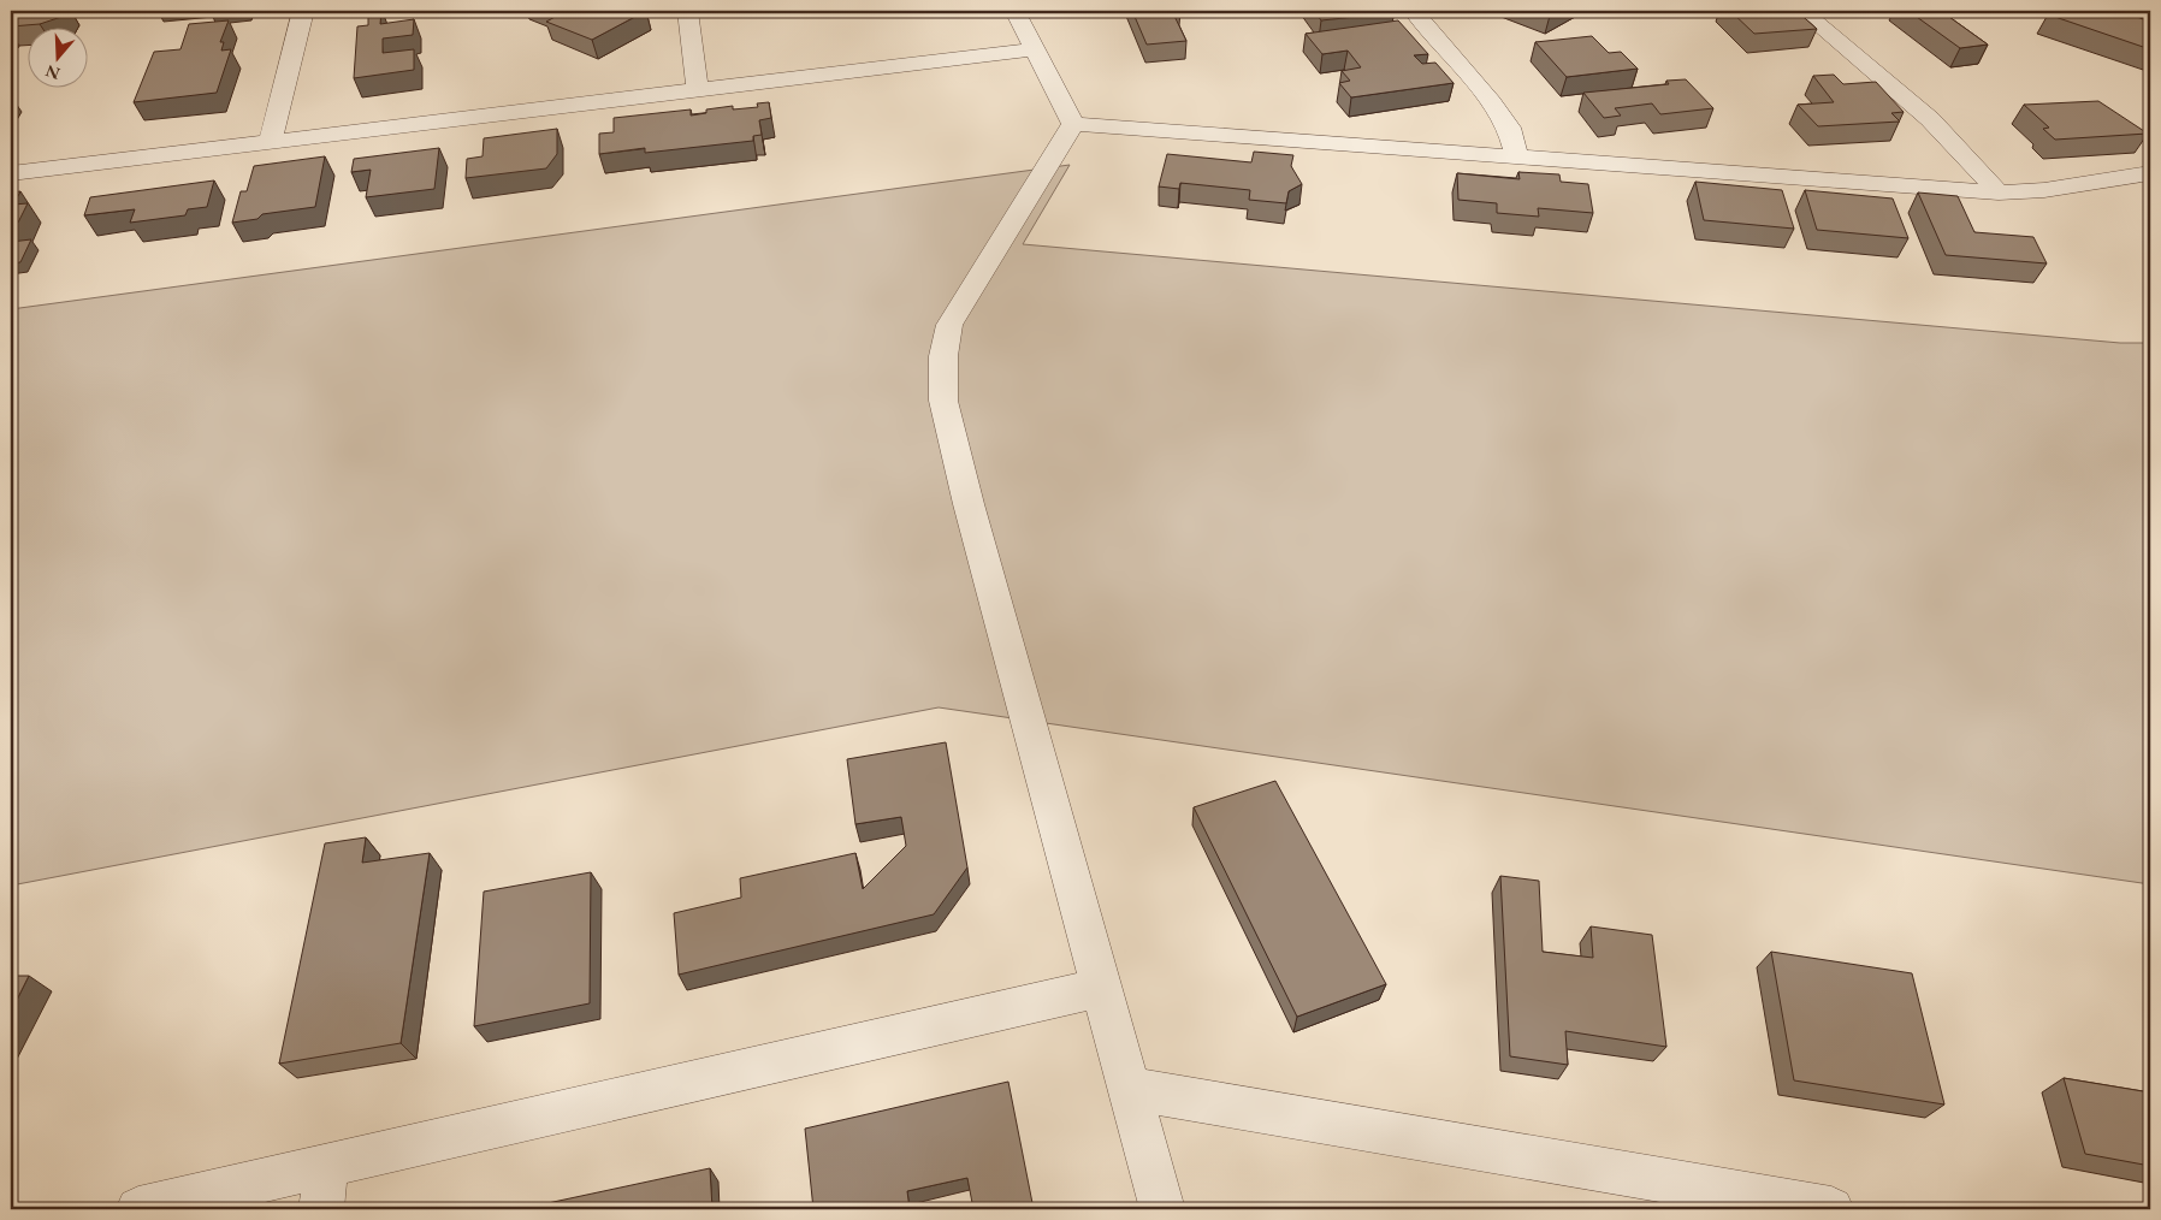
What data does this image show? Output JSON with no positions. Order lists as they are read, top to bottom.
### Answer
{
  "north": "bottom"
}
